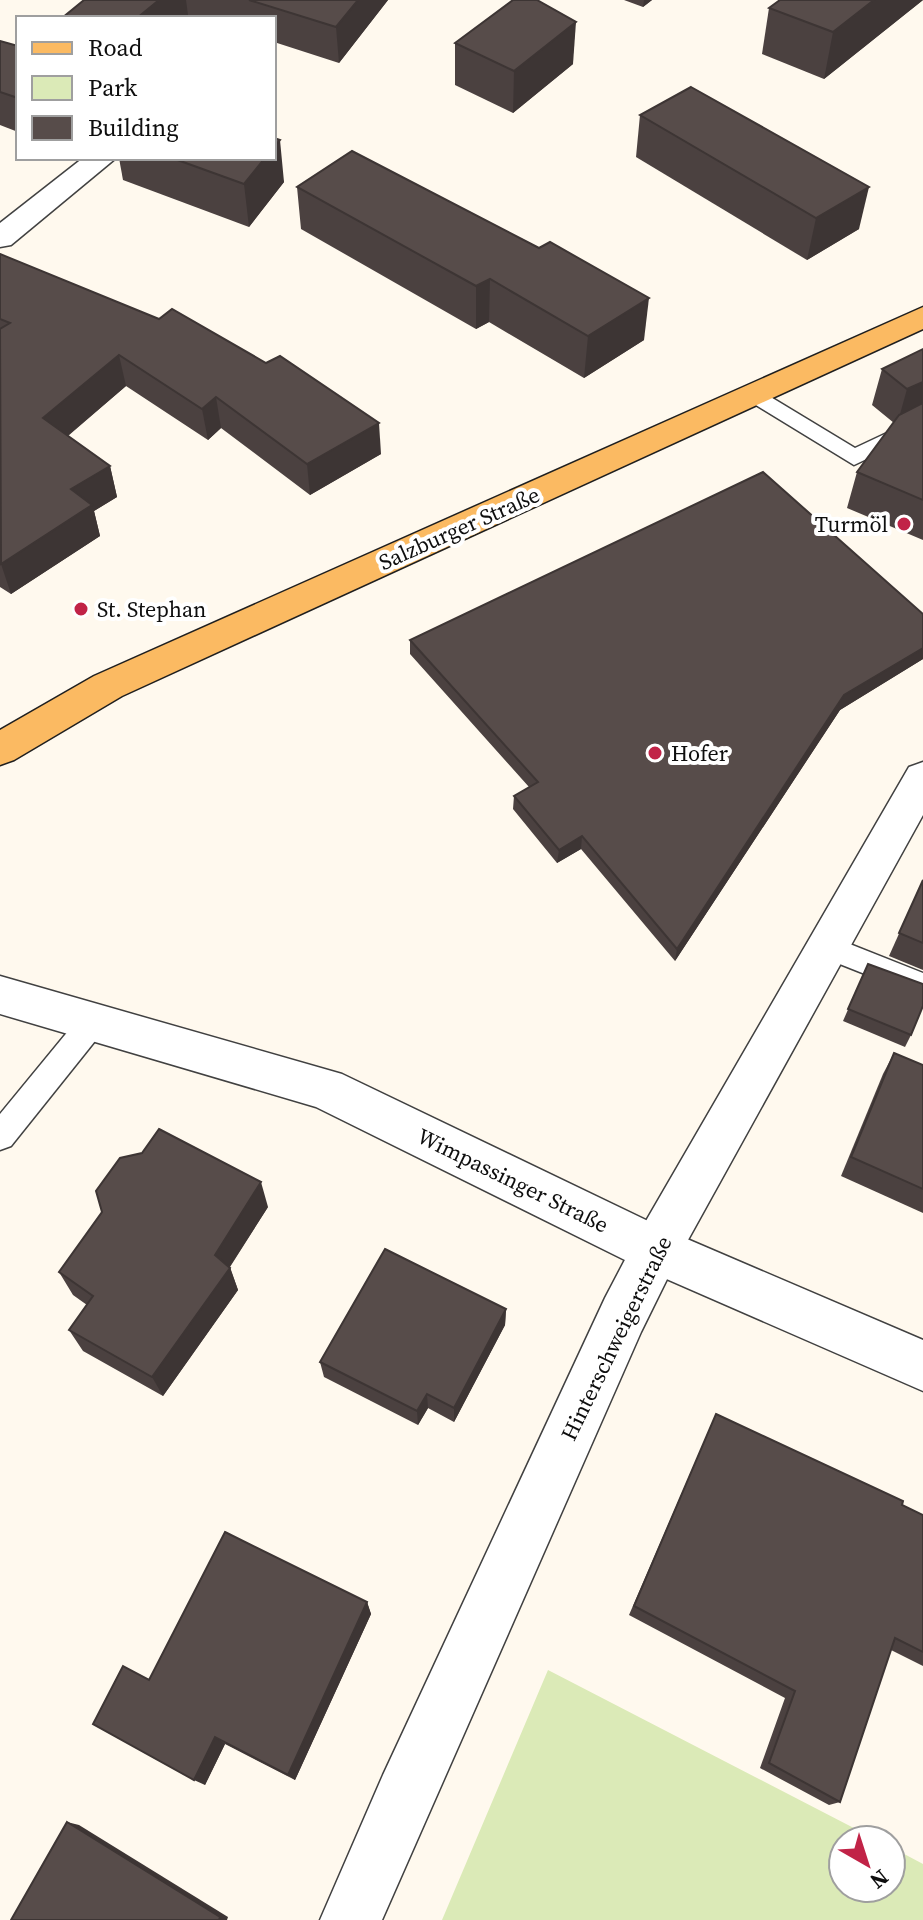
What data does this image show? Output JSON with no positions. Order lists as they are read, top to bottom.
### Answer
{
  "streets": {
    "main road": ["Salzburger Straße"],
    "street": ["Wimpassinger Straße", "Hinterschweigerstraße"]
  },
  "crossings": [
    ["Wimpassinger Straße", "Hinterschweigerstraße"]
  ],
  "places": ["Turmöl", "St. Stephan", "Hofer"],
  "legend": ["Road", "Park", "Building"],
  "north": "bottom right"
}
